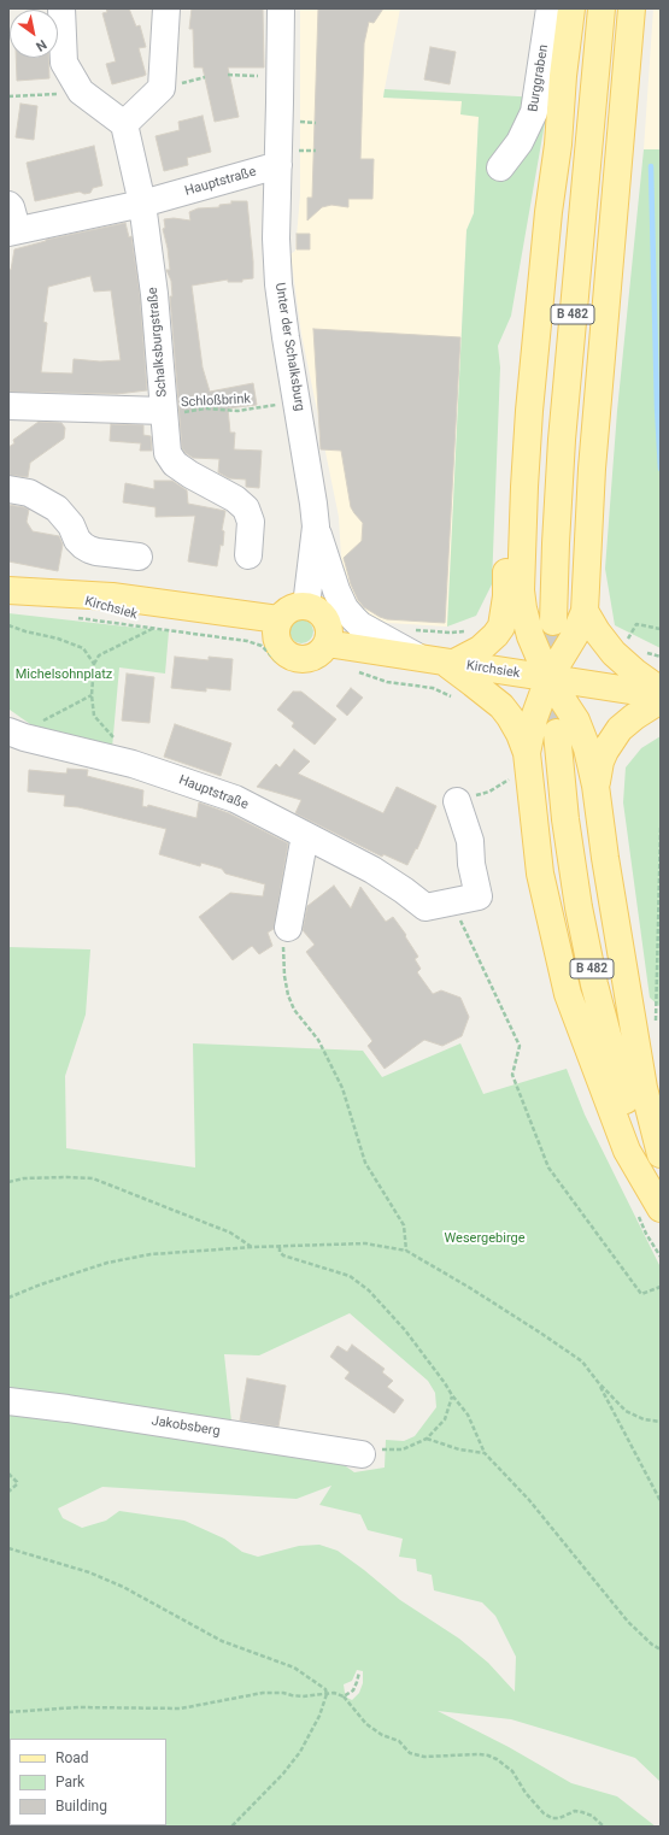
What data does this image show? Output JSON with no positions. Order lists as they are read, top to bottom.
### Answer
{
  "streets": {
    "main road": ["B 482", "Kirchsiek"],
    "street": [
      "Burggraben",
      "Hauptstraße",
      "Schalksburgstraße",
      "Unter der Schalksburg",
      "Jakobsberg"
    ],
    "path": ["Schloßbrink"]
  },
  "crossings": [
    ["Hauptstraße", "Schalksburgstraße"],
    ["Hauptstraße", "Unter der Schalksburg"],
    ["Schalksburgstraße", "Schloßbrink"],
    ["Unter der Schalksburg", "Schloßbrink"],
    ["Unter der Schalksburg", "Kirchsiek"]
  ],
  "parks": ["Michelsohnplatz", "Wesergebirge"],
  "legend": ["Road", "Park", "Building"],
  "north": "bottom right"
}
